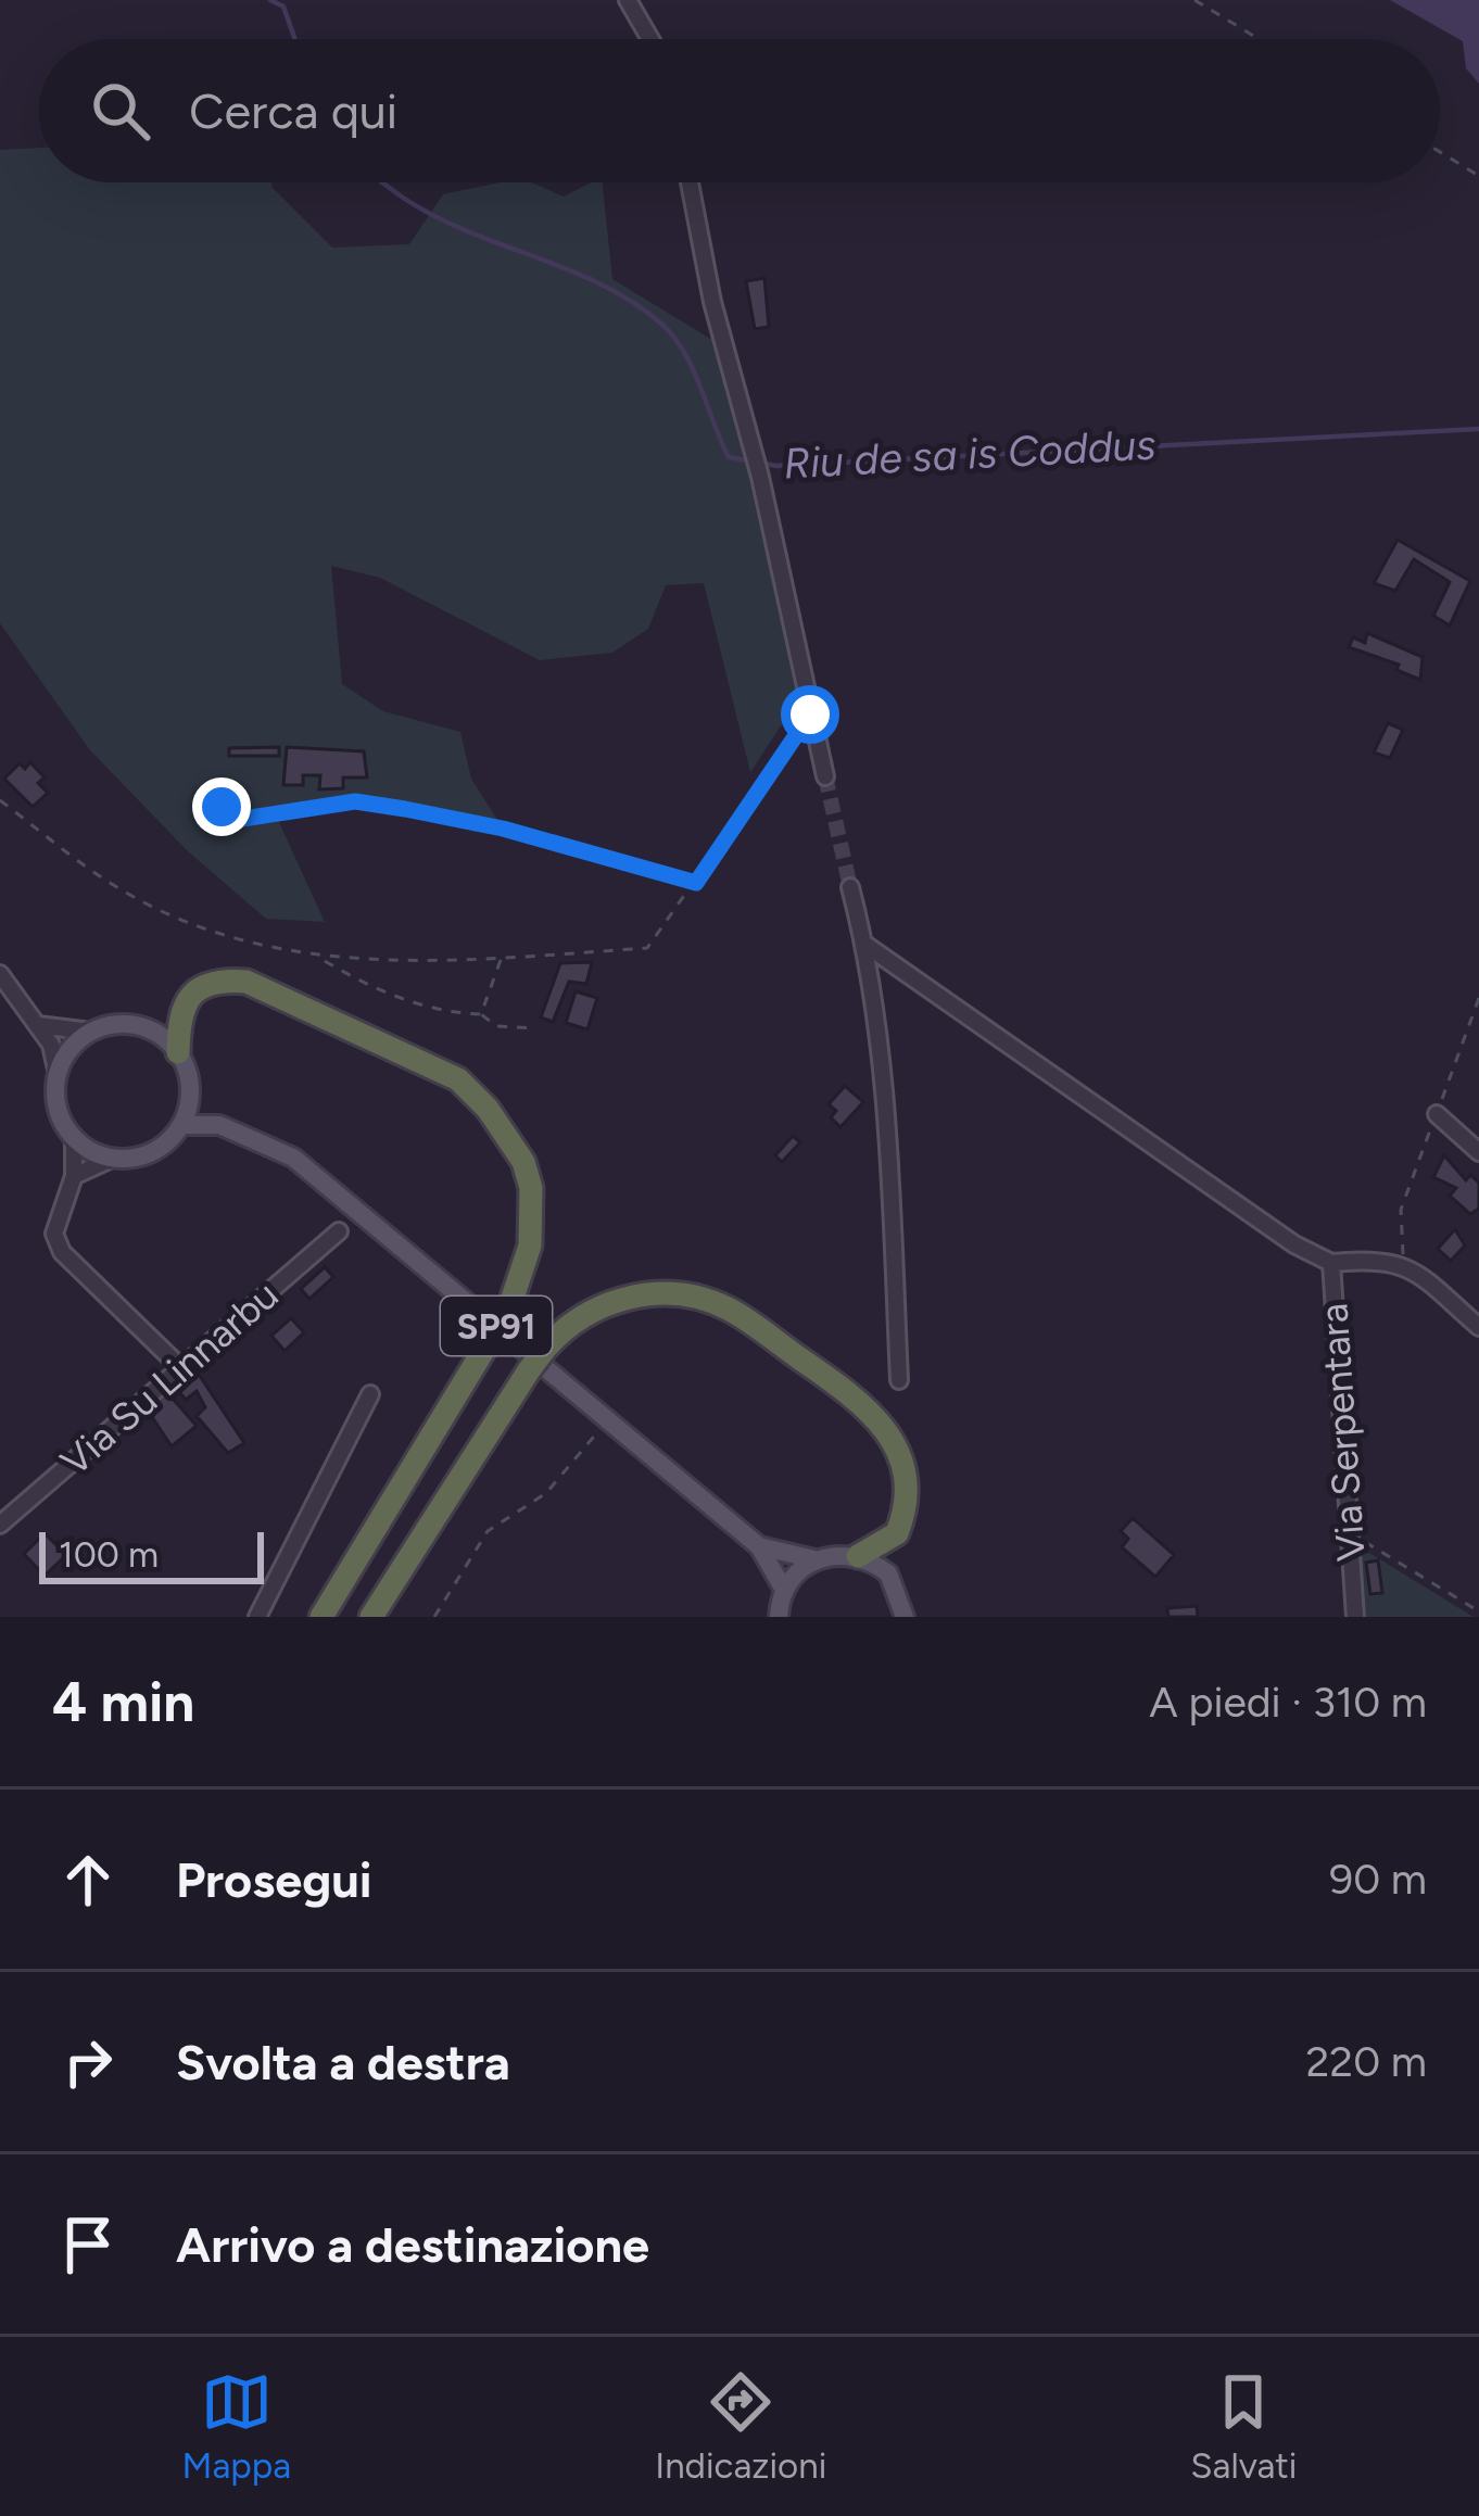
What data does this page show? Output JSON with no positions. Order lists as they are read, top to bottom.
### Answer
{
  "streets": {
    "main road": ["SP91"],
    "street": ["Via Su Linnarbu", "Via Serpentara"]
  },
  "water": ["Riu de sa is Coddus"],
  "scale_bar": "100 m",
  "page": {
    "search": "Cerca qui",
    "scale": "100 m",
    "heading": ["4 min", "A piedi · 310 m"],
    "list": [
      ["Prosegui", "90 m"],
      ["Svolta a destra", "220 m"],
      "Arrivo a destinazione"
    ],
    "nav": ["Mappa", "Indicazioni", "Salvati"]
  }
}
